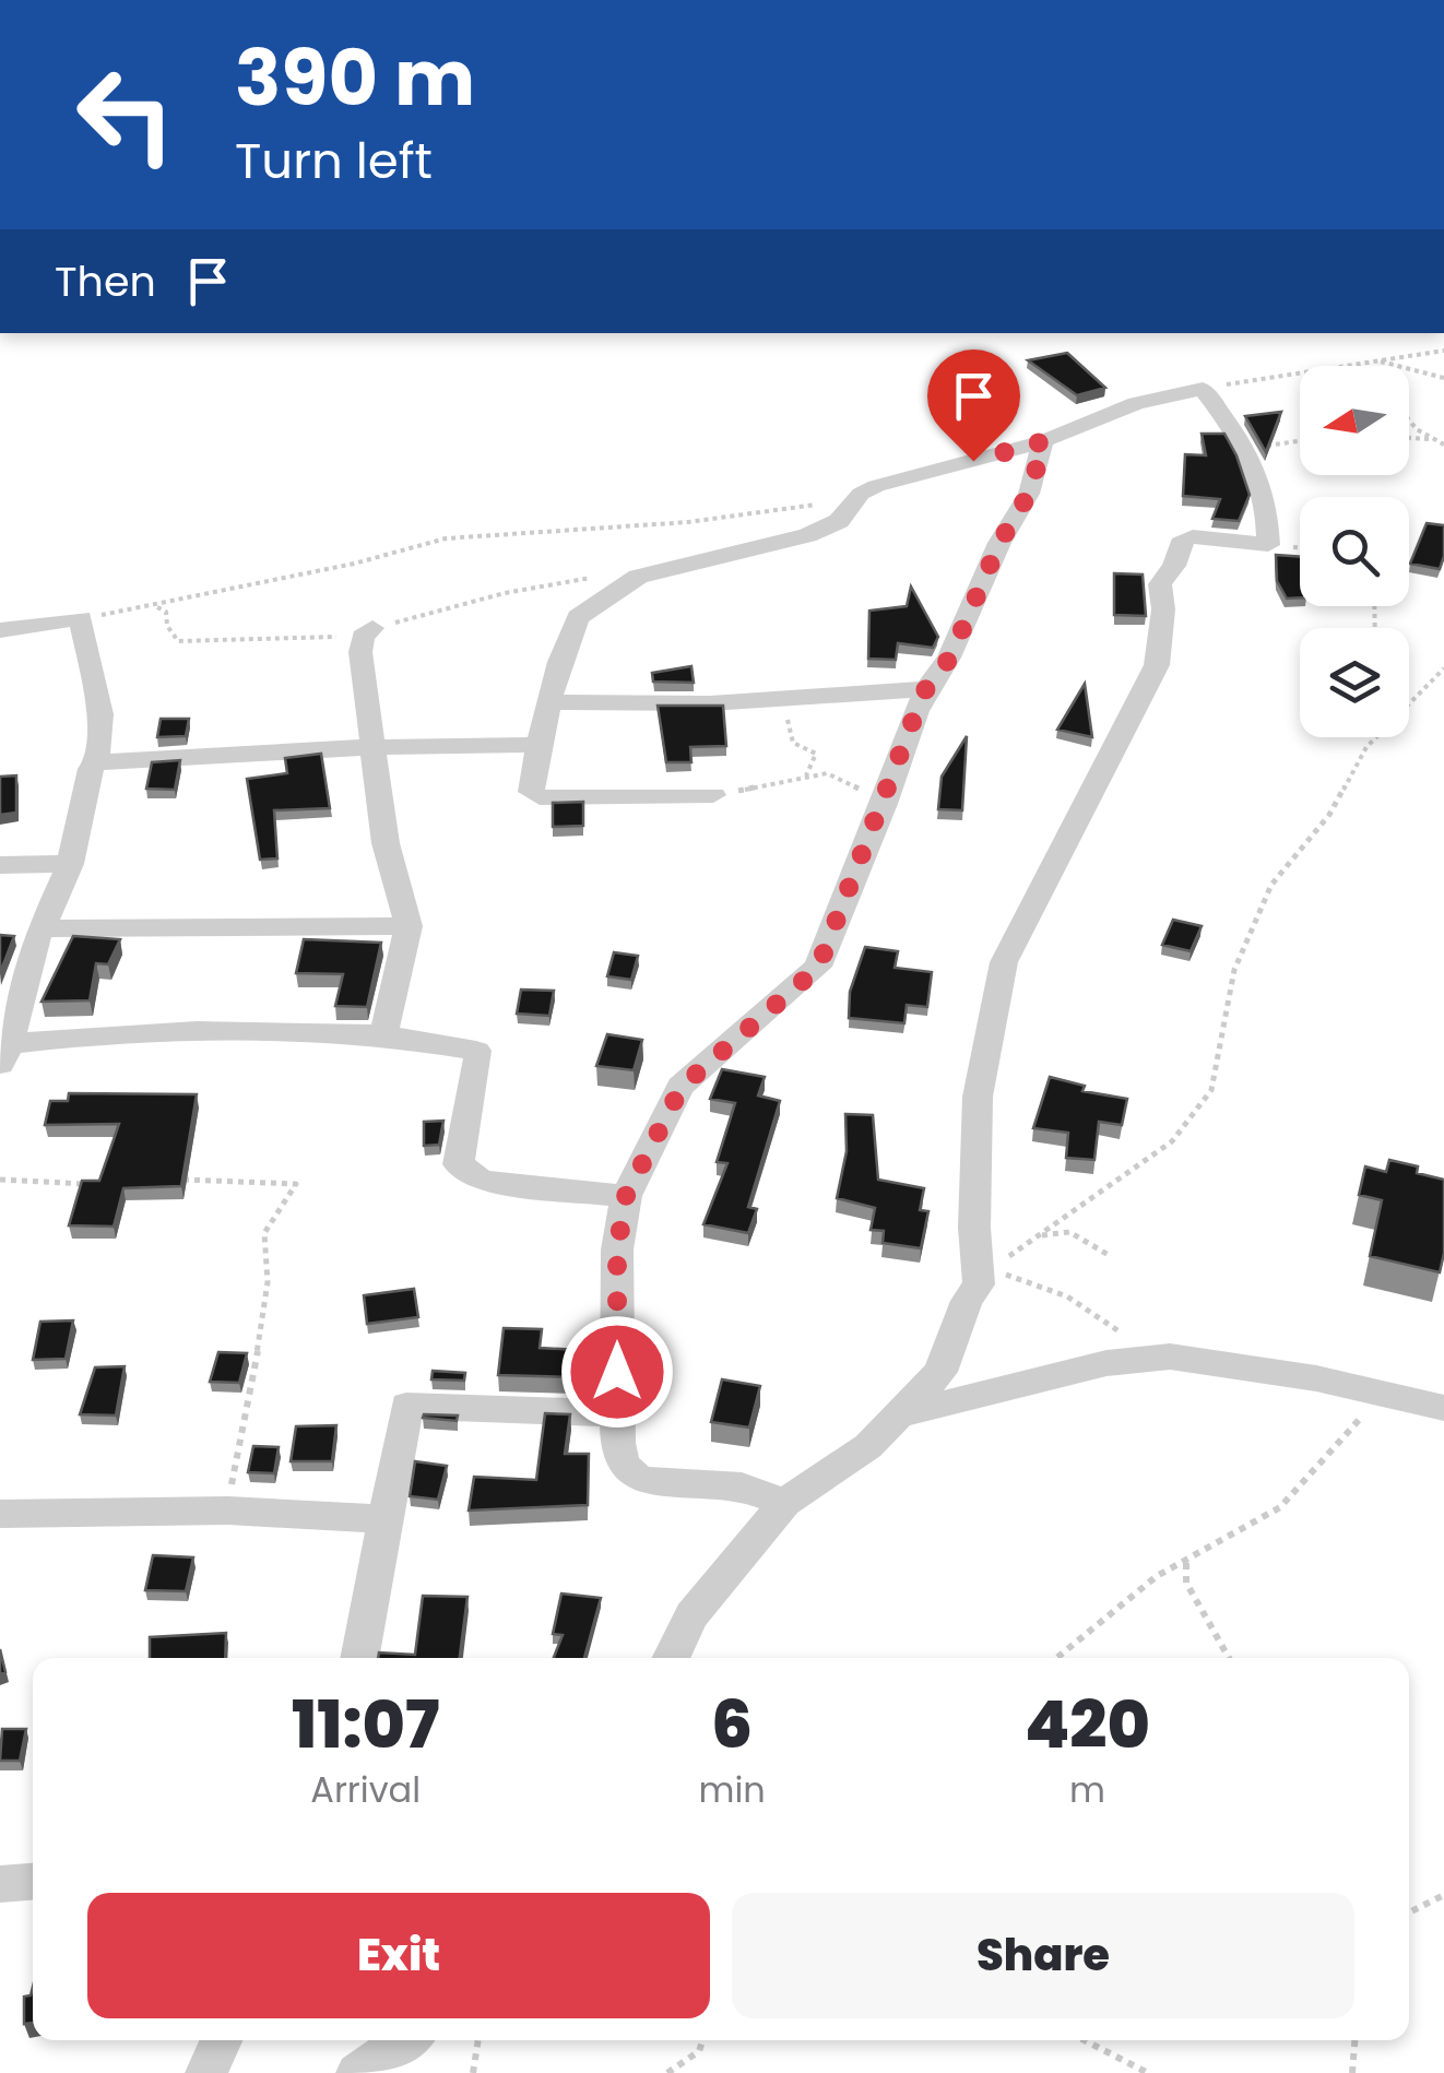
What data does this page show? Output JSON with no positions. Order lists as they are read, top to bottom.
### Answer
{
  "north": "left",
  "page": {
    "turn": ["390 m", "Turn left"],
    "then": "Then",
    "eta": [
      "11:07",
      "Arrival",
      "6",
      "min",
      "420",
      "m"
    ],
    "buttons": ["Exit", "Share"]
  }
}
